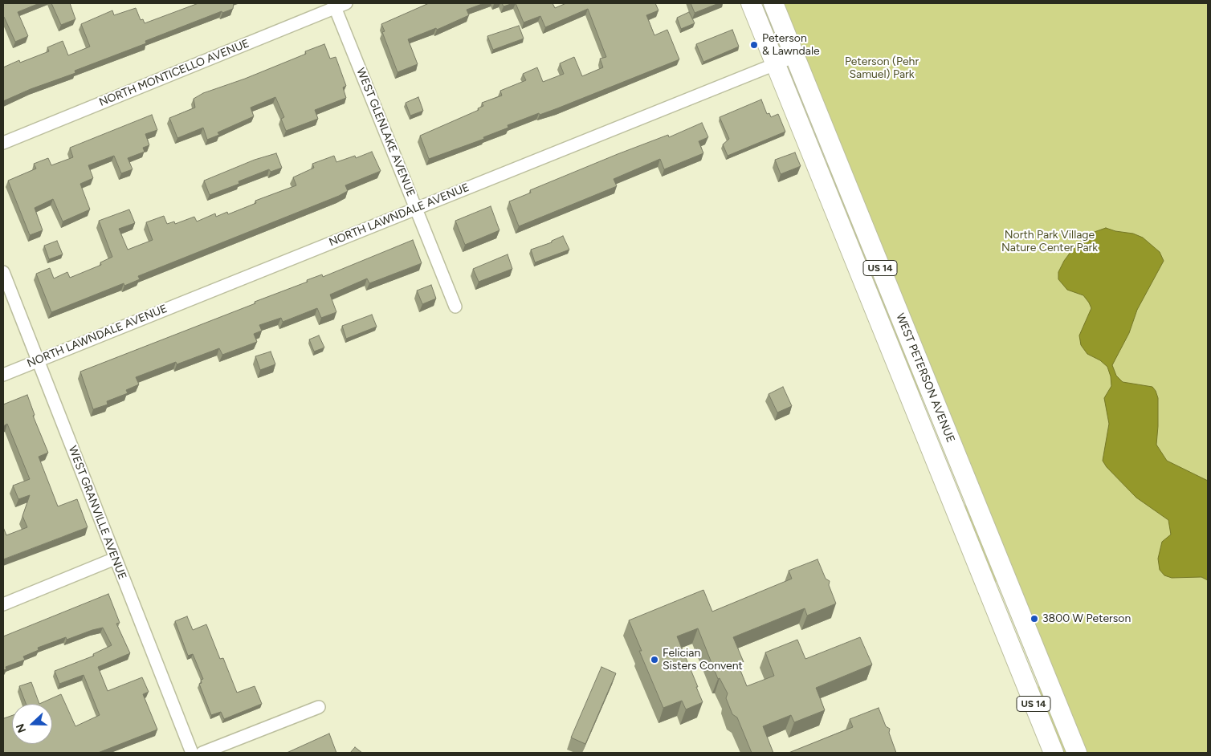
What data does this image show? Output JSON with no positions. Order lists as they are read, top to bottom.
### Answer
{
  "streets": {
    "main road": ["US 14", "WEST PETERSON AVENUE"],
    "street": [
      "NORTH MONTICELLO AVENUE",
      "WEST GLENLAKE AVENUE",
      "NORTH LAWNDALE AVENUE",
      "WEST GRANVILLE AVENUE"
    ]
  },
  "crossings": [
    ["NORTH MONTICELLO AVENUE", "WEST GLENLAKE AVENUE"],
    ["WEST GLENLAKE AVENUE", "NORTH LAWNDALE AVENUE"],
    ["NORTH LAWNDALE AVENUE", "WEST PETERSON AVENUE"],
    ["NORTH LAWNDALE AVENUE", "WEST GRANVILLE AVENUE"]
  ],
  "parks": ["Peterson (Pehr Samuel) Park", "North Park Village Nature Center Park"],
  "places": ["Peterson & Lawndale", "3800 W Peterson", "Felician Sisters Convent"],
  "north": "left"
}
